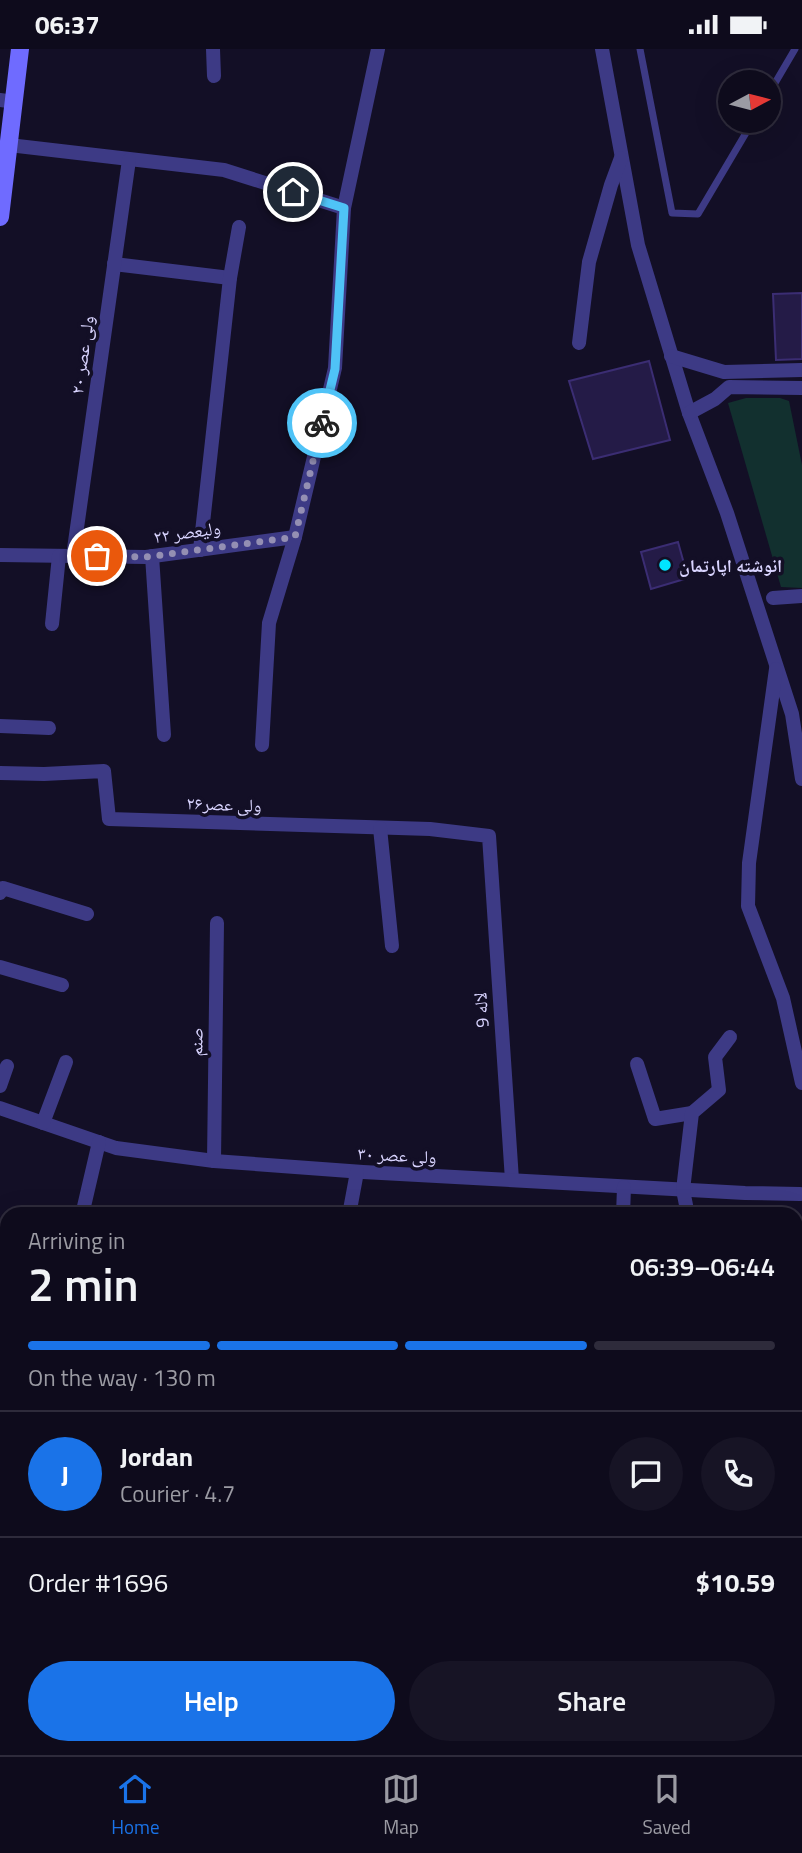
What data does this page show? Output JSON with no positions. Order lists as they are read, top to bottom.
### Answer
{
  "streets": {
    "street": [
      "ولی عصر ۲۰",
      "ولیعصر ۲۲",
      "ولی عصر۲۶",
      "لاله 9",
      "صنم",
      "ولی عصر ۳۰"
    ]
  },
  "crossings": [
    ["ولی عصر ۲۰", "ولیعصر ۲۲"],
    ["ولی عصر۲۶", "لاله 9"],
    ["لاله 9", "ولی عصر ۳۰"],
    ["صنم", "ولی عصر ۳۰"]
  ],
  "places": ["انوشته اپارتمان"],
  "north": "right",
  "page": {
    "status": "06:37",
    "heading": ["2 min", "Arriving in", "06:39–06:44"],
    "panel": [
      "Jordan",
      "Courier · 4.7",
      "Order #1696",
      "$10.59"
    ],
    "bar": "On the way · 130 m",
    "round": "J",
    "buttons": ["Help", "Share"],
    "tabs": ["Home", "Map", "Saved"]
  }
}
